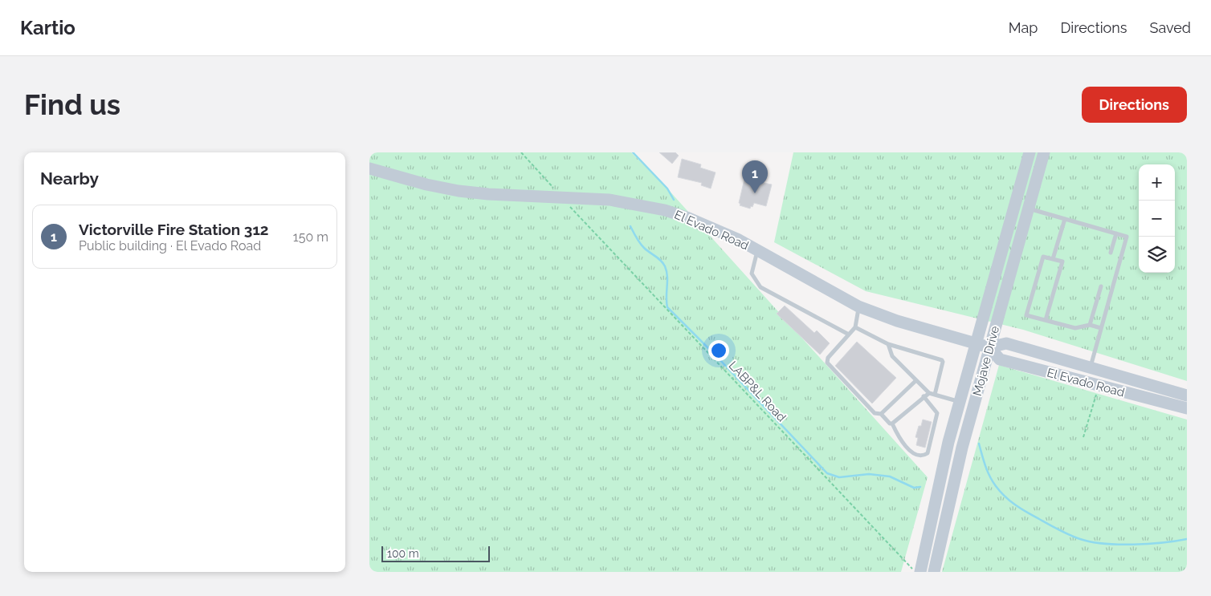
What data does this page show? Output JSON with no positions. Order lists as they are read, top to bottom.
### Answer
{
  "streets": {
    "main road": ["El Evado Road", "Mojave Drive"],
    "path": ["LABP&L Road"]
  },
  "crossings": [
    ["El Evado Road", "Mojave Drive"],
    ["El Evado Road", "LABP&L Road"]
  ],
  "scale_bar": "100 m",
  "page": {
    "header": "Kartio",
    "nav": ["Map", "Directions", "Saved"],
    "buttons": "Directions",
    "title": "Find us",
    "heading": "Nearby",
    "pins": "1",
    "map_buttons": ["+", "−"],
    "list": [
      {
        "mark": "1",
        "name": "Victorville Fire Station 312",
        "note": "Public building · El Evado Road",
        "value": "150 m"
      }
    ],
    "scale": "100 m"
  }
}
